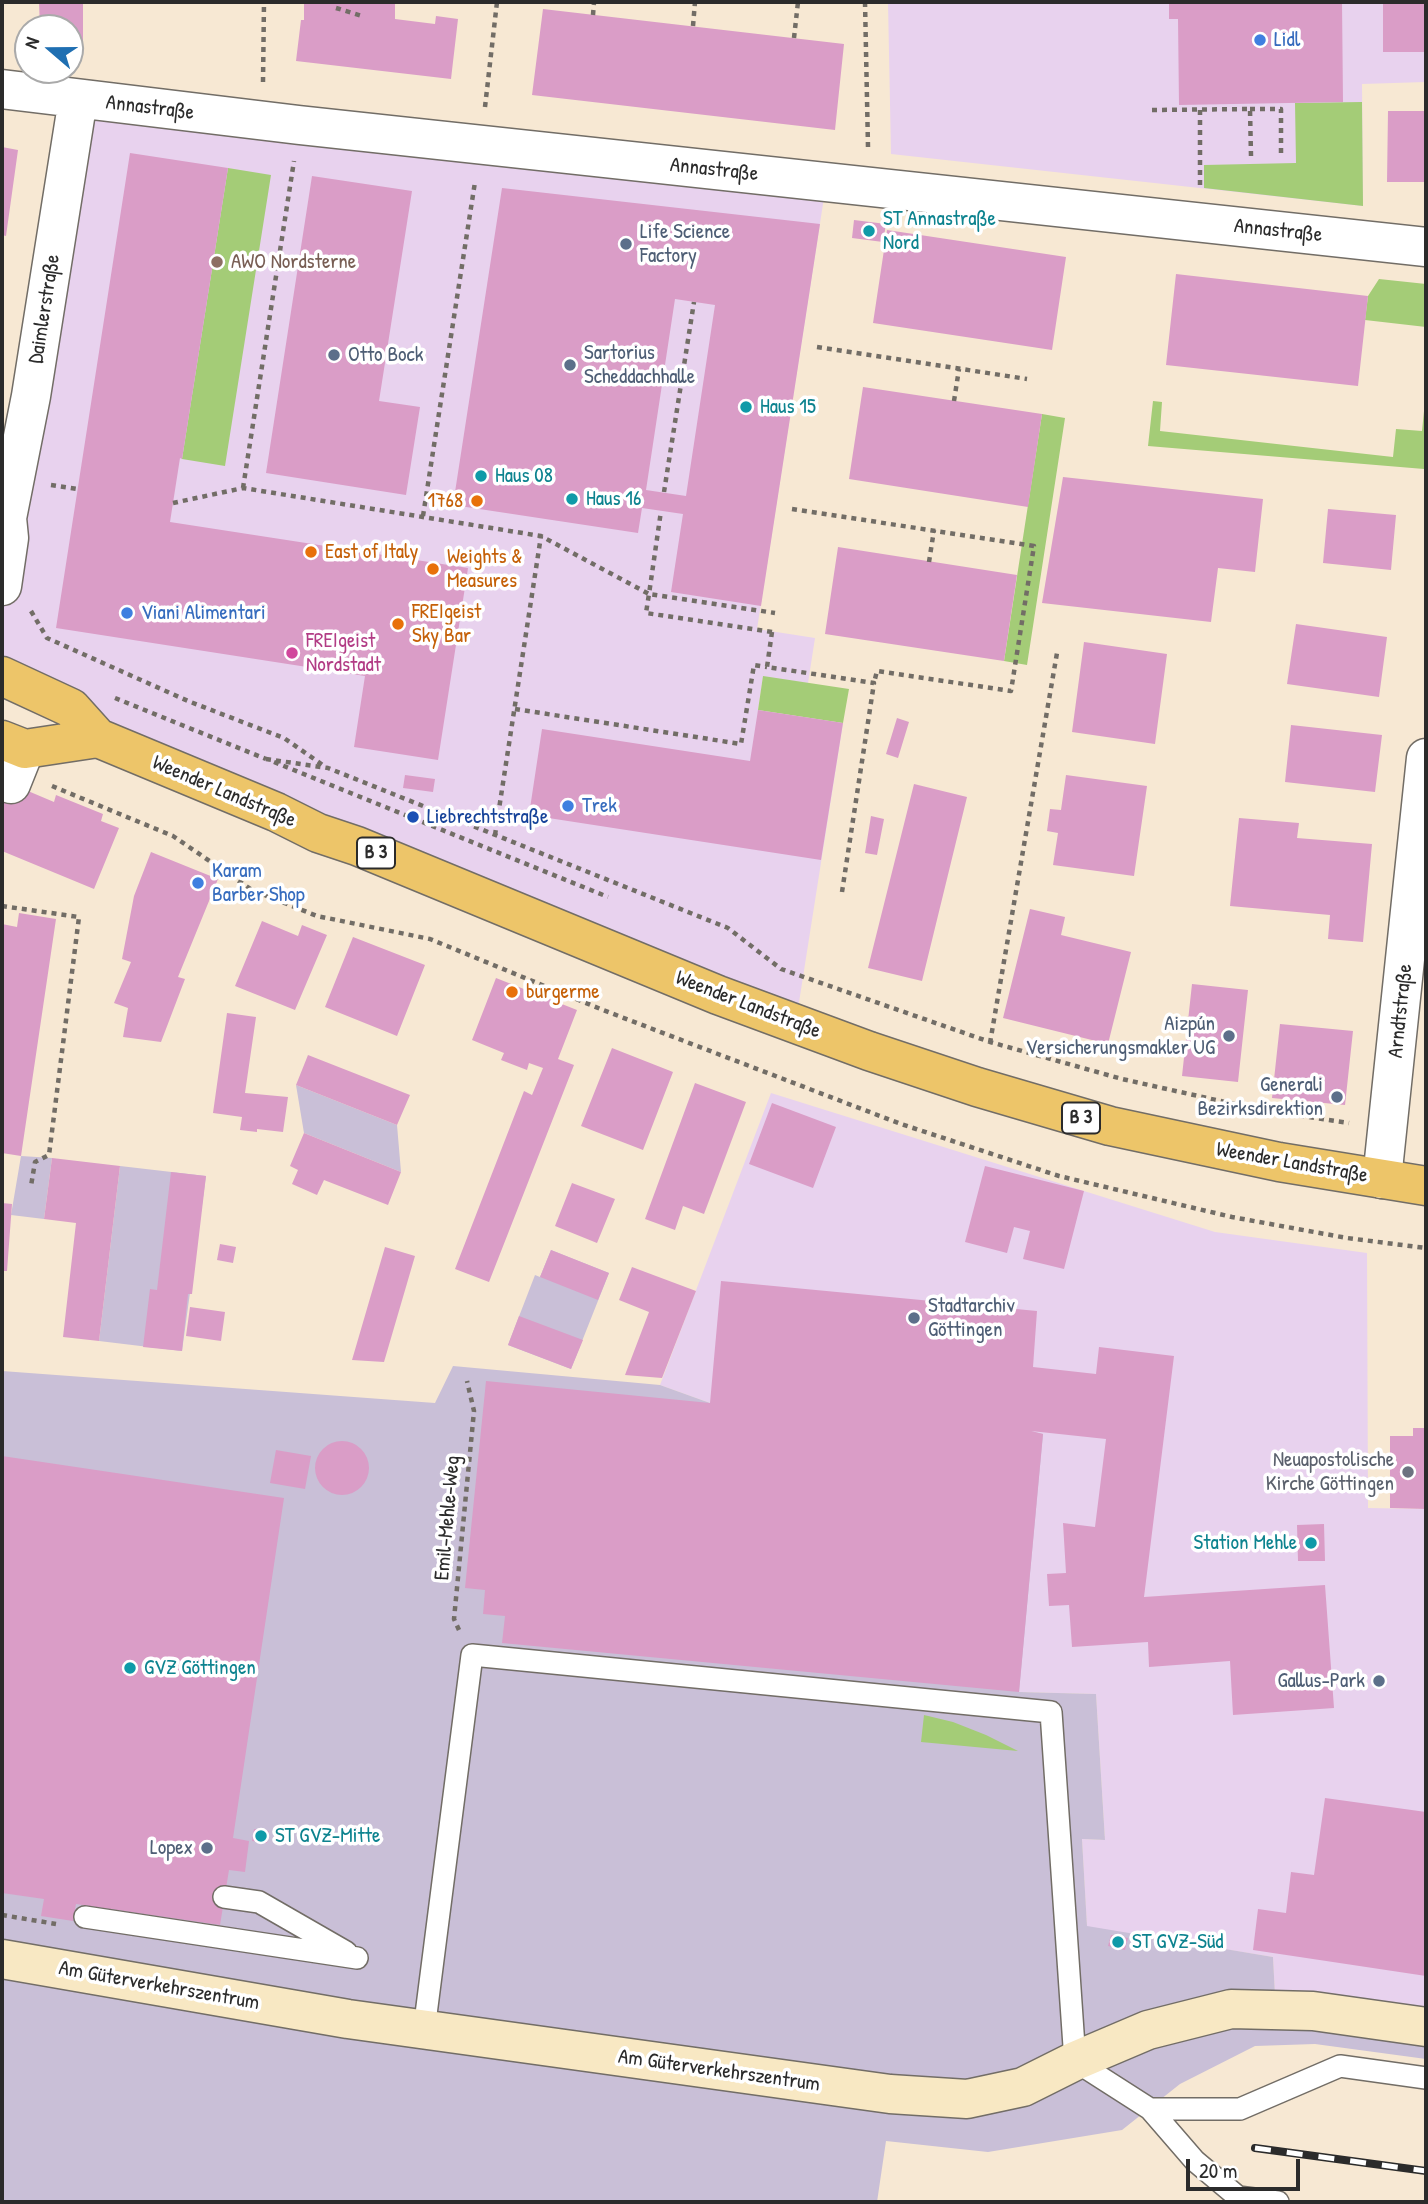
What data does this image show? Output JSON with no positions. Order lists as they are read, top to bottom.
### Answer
{
  "streets": {
    "main road": ["Weender Landstraße", "B 3"],
    "street": [
      "Annastraße",
      "Daimlerstraße",
      "Arndtstraße",
      "Am Güterverkehrszentrum"
    ],
    "path": ["Emil-Mehle-Weg"]
  },
  "crossings": [
    ["Annastraße", "Daimlerstraße"],
    ["Weender Landstraße", "Arndtstraße"]
  ],
  "places": [
    "Lidl",
    "ST Annastraße Nord",
    "Life Science Factory",
    "AWO Nordsterne",
    "Otto Bock",
    "Sartorius Scheddachhalle",
    "Haus 15",
    "Haus 08",
    "Haus 16",
    "1768",
    "East of Italy",
    "Weights & Measures",
    "Viani Alimentari",
    "FREIgeist Sky Bar",
    "FREIgeist Nordstadt",
    "Trek",
    "Liebrechtstraße",
    "Karam Barber Shop",
    "burgerme",
    "Aizpún Versicherungsmakler UG",
    "Generali Bezirksdirektion",
    "Stadtarchiv Göttingen",
    "Neuapostolische Kirche Göttingen",
    "Station Mehle",
    "GVZ Göttingen",
    "Gallus-Park",
    "ST GVZ-Mitte",
    "Lopex",
    "ST GVZ-Süd"
  ],
  "scale_bar": "20 m",
  "north": "left"
}
